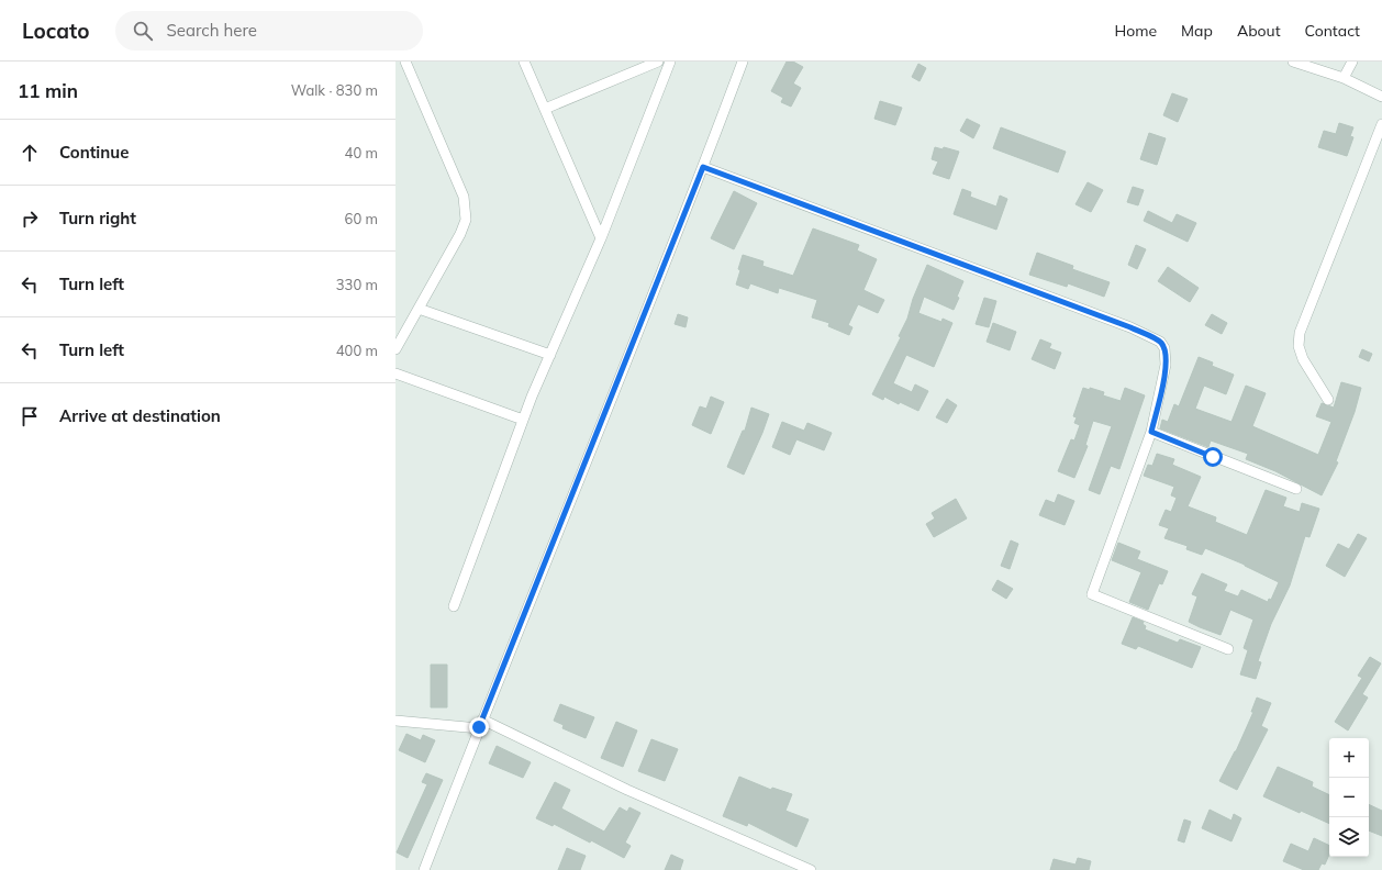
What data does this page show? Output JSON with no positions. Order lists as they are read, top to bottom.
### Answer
{
  "page": {
    "header": "Locato",
    "search": "Search here",
    "nav": [
      "Home",
      "Map",
      "About",
      "Contact"
    ],
    "heading": ["11 min", "Walk · 830 m"],
    "list": [
      ["Continue", "40 m"],
      ["Turn right", "60 m"],
      ["Turn left", "330 m"],
      ["Turn left", "400 m"],
      "Arrive at destination"
    ],
    "map_buttons": ["+", "−"]
  }
}
